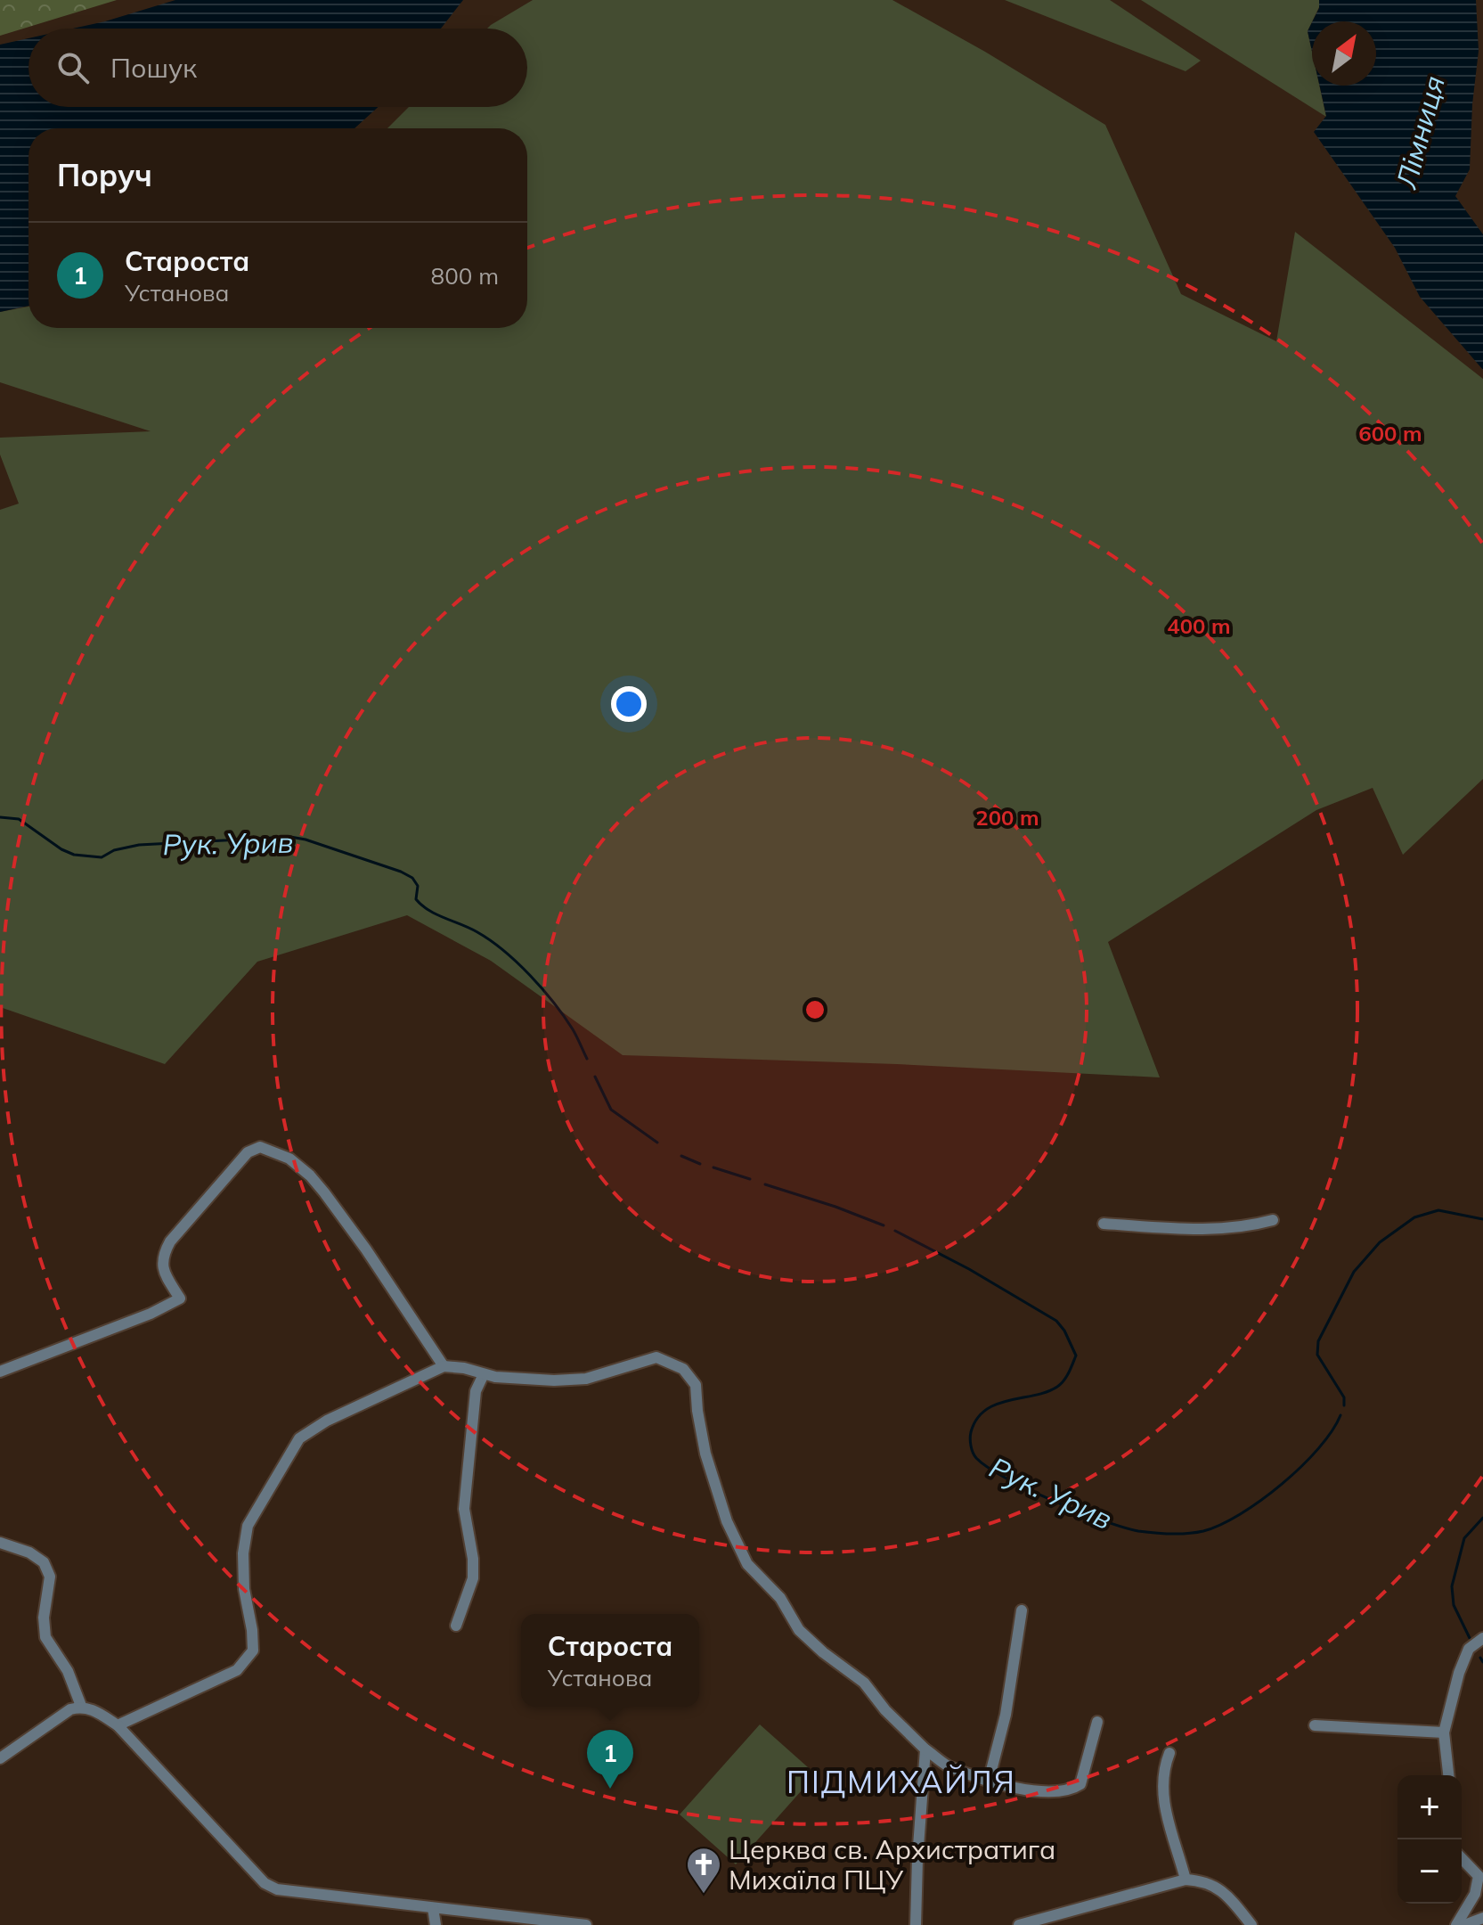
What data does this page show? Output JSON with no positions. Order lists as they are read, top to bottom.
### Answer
{
  "districts": ["ПІДМИХАЙЛЯ"],
  "water": ["Лімниця", "Рук. Урив"],
  "places": {
    "church": ["Церква св. Архистратига Михаїла ПЦУ"]
  },
  "north": "top right",
  "page": {
    "search": "Пошук",
    "heading": "Поруч",
    "list": [
      {
        "mark": "1",
        "name": "Староста",
        "note": "Установа",
        "value": "800 m"
      }
    ],
    "popup": ["Староста", "Установа"],
    "pins": "1",
    "map_buttons": ["+", "−"]
  },
  "rings": ["600 m", "400 m", "200 m"]
}
